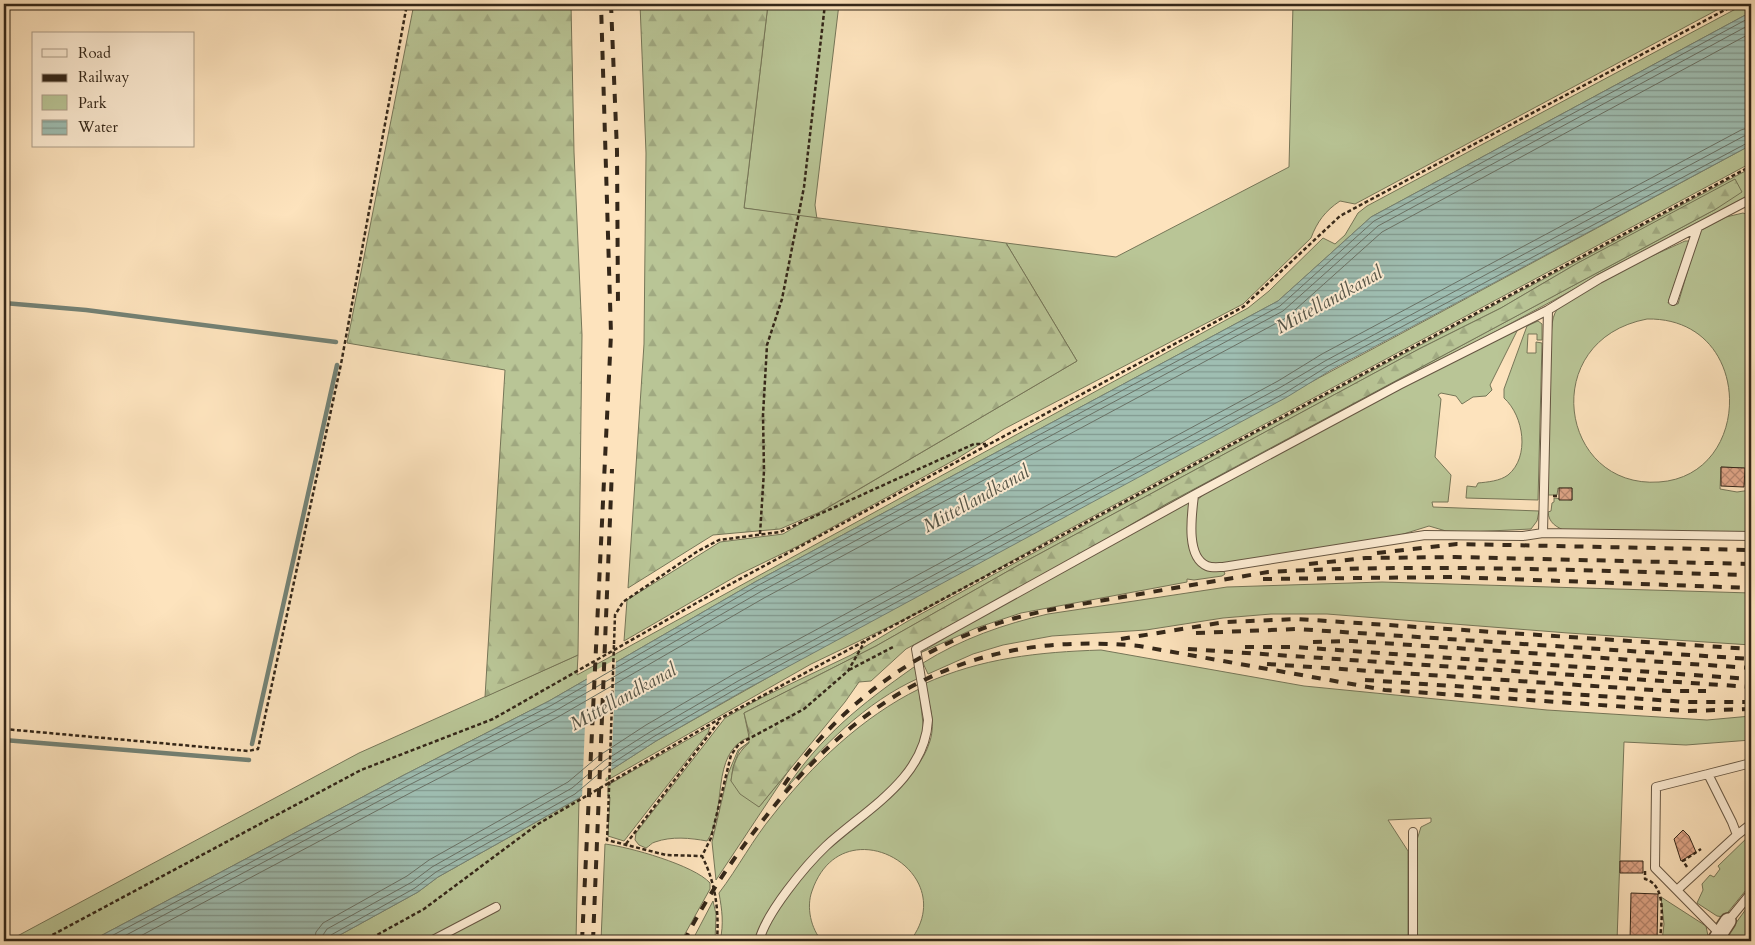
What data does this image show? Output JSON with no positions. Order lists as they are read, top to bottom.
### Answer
{
  "water": ["Mittellandkanal"],
  "legend": [
    "Road",
    "Railway",
    "Park",
    "Water"
  ]
}
